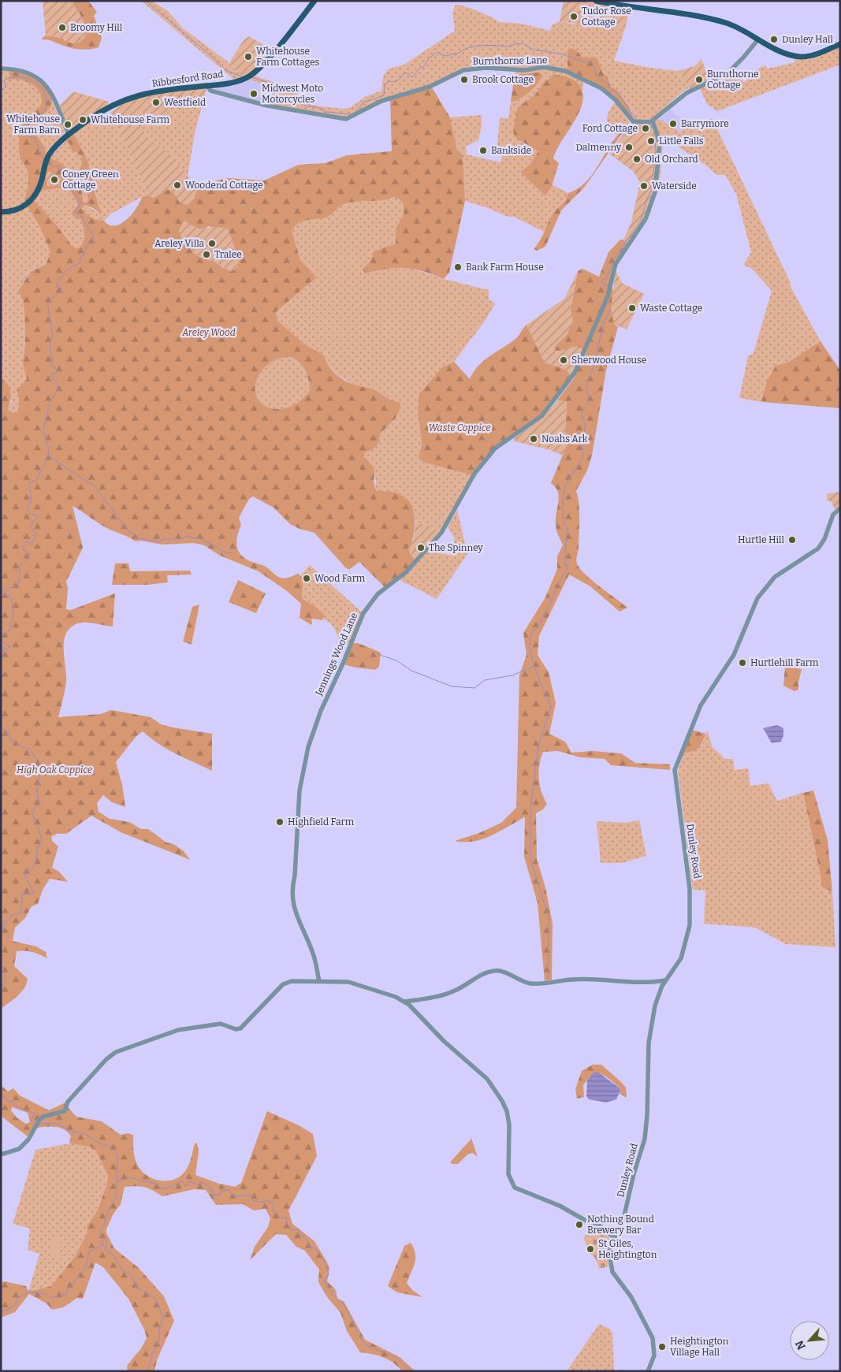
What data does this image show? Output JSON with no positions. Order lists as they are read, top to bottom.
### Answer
{
  "streets": {
    "main road": ["Ribbesford Road"],
    "street": ["Burnthorne Lane", "Jennings Wood Lane", "Dunley Road"]
  },
  "crossings": [
    ["Burnthorne Lane", "Ribbesford Road"],
    ["Burnthorne Lane", "Jennings Wood Lane"]
  ],
  "parks": ["Areley Wood", "Waste Coppice", "High Oak Coppice"],
  "places": [
    "Tudor Rose Cottage",
    "Broomy Hill",
    "Dunley Hall",
    "Whitehouse Farm Cottages",
    "Brook Cottage",
    "Burnthorne Cottage",
    "Midwest Moto Motorcycles",
    "Westfield",
    "Whitehouse Farm",
    "Barrymore",
    "Whitehouse Farm Barn",
    "Ford Cottage",
    "Little Falls",
    "Dalmenny",
    "Bankside",
    "Old Orchard",
    "Coney Green Cottage",
    "Woodend Cottage",
    "Waterside",
    "Areley Villa",
    "Tralee",
    "Bank Farm House",
    "Waste Cottage",
    "Sherwood House",
    "Noahs Ark",
    "Hurtle Hill",
    "The Spinney",
    "Wood Farm",
    "Hurtlehill Farm",
    "Highfield Farm",
    "Nothing Bound Brewery Bar",
    "St Giles, Heightington",
    "Heightington Village Hall"
  ],
  "north": "bottom left"
}
